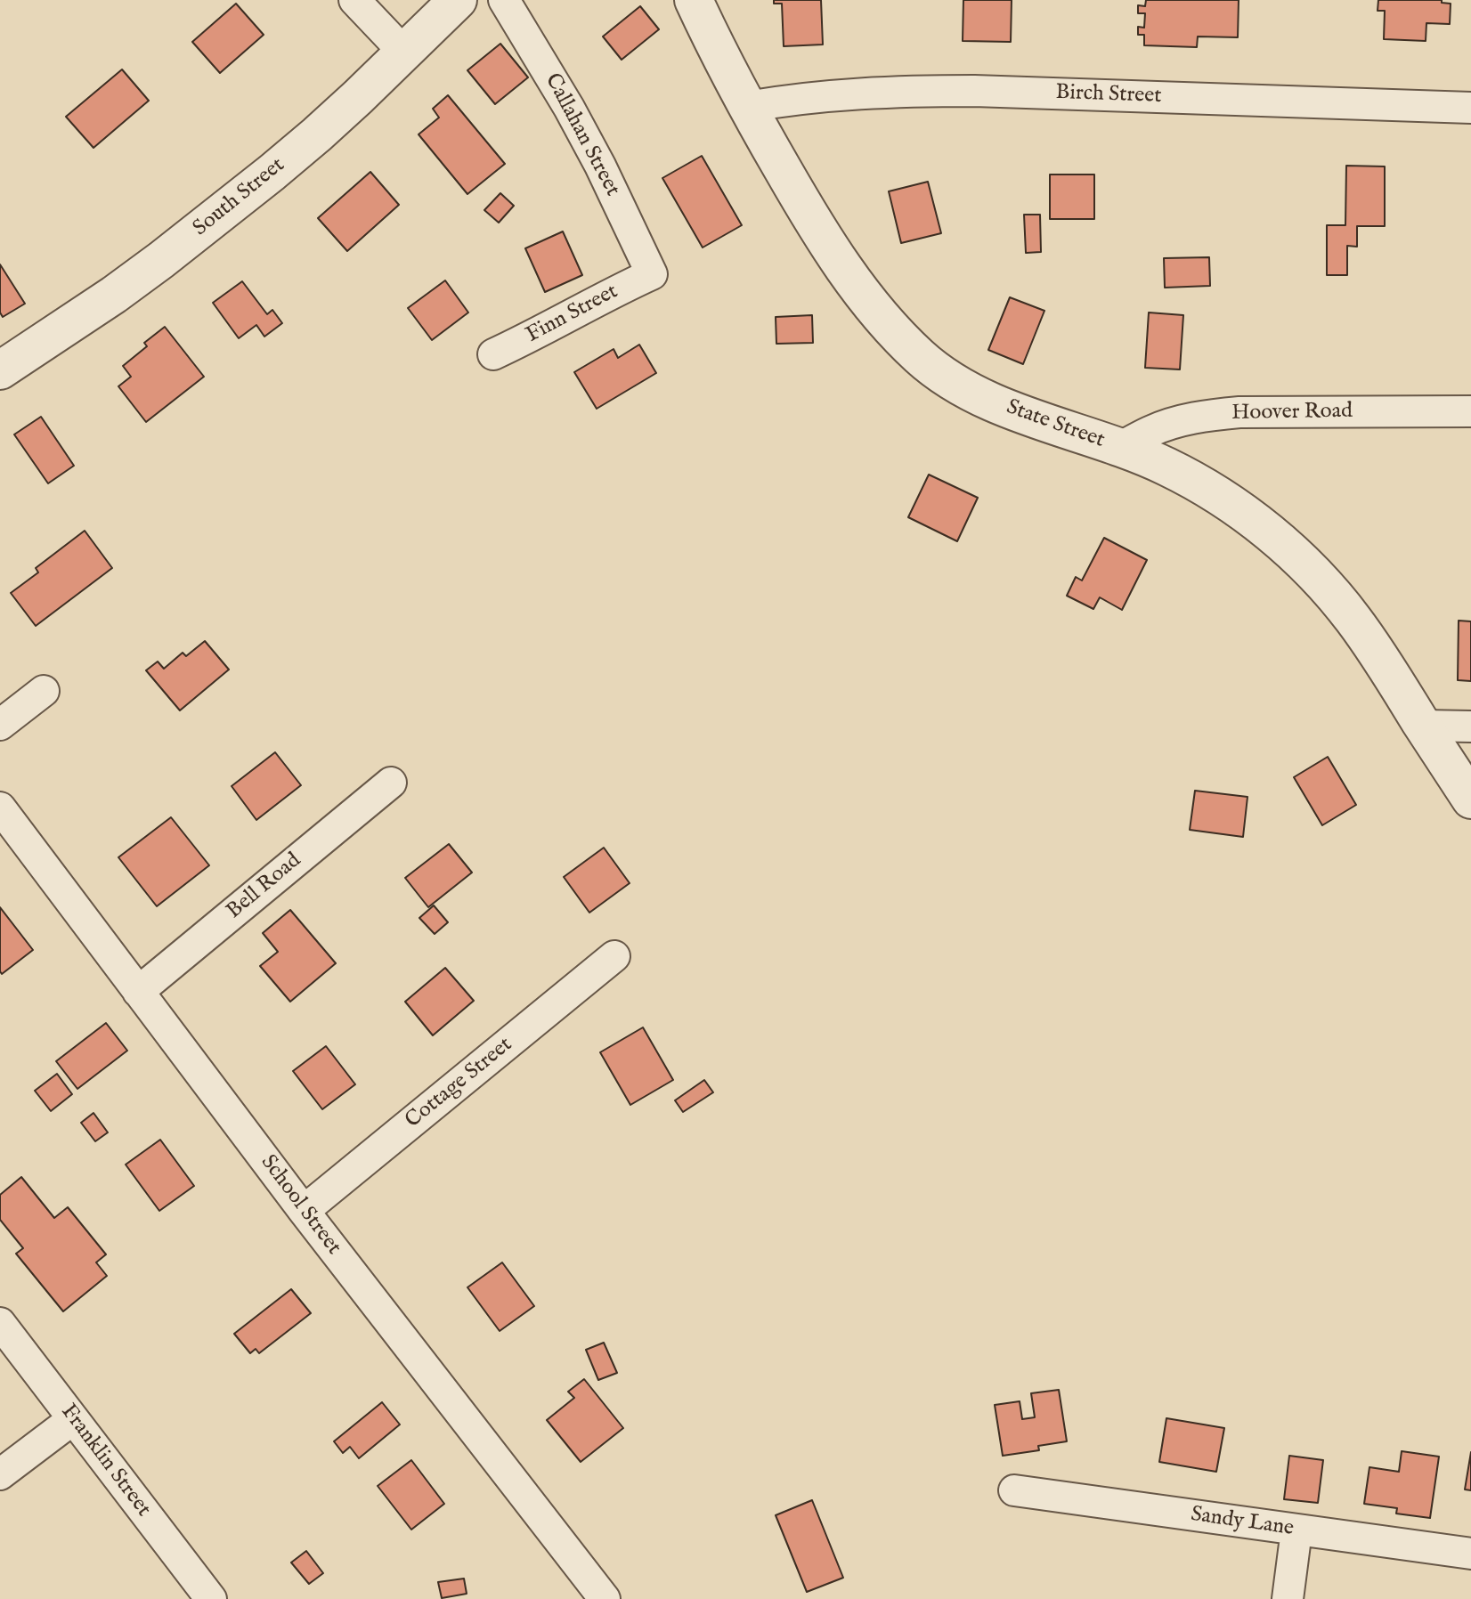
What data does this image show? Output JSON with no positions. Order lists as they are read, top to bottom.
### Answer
{
  "streets": {
    "street": [
      "Birch Street",
      "Callahan Street",
      "South Street",
      "Finn Street",
      "Hoover Road",
      "State Street",
      "Bell Road",
      "Cottage Street",
      "School Street",
      "Franklin Street",
      "Sandy Lane"
    ]
  },
  "crossings": [
    ["Birch Street", "State Street"],
    ["Callahan Street", "Finn Street"],
    ["Hoover Road", "State Street"],
    ["Bell Road", "School Street"],
    ["Cottage Street", "School Street"]
  ]
}
